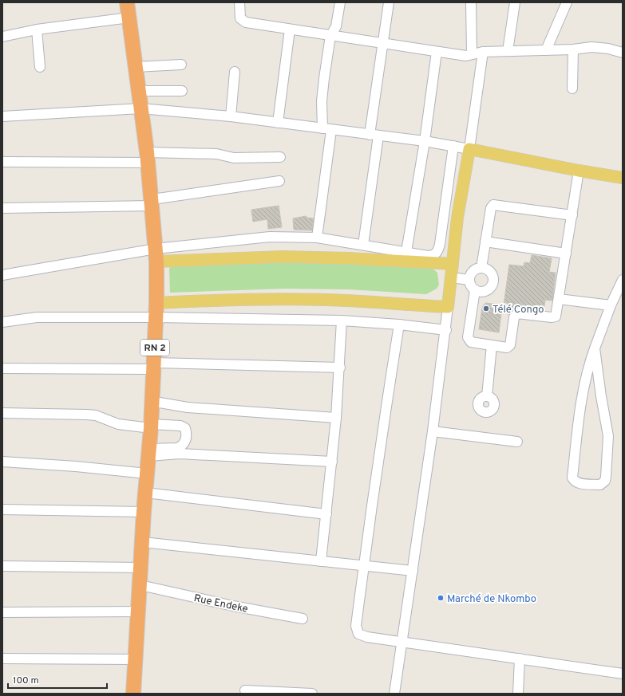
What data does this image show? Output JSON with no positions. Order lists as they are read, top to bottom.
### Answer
{
  "streets": {
    "highway": ["RN 2"],
    "street": ["Rue Endeke"]
  },
  "crossings": [
    ["RN 2", "Rue Endeke"]
  ],
  "places": ["Télé Congo", "Marché de Nkombo"],
  "scale_bar": "100 m"
}
